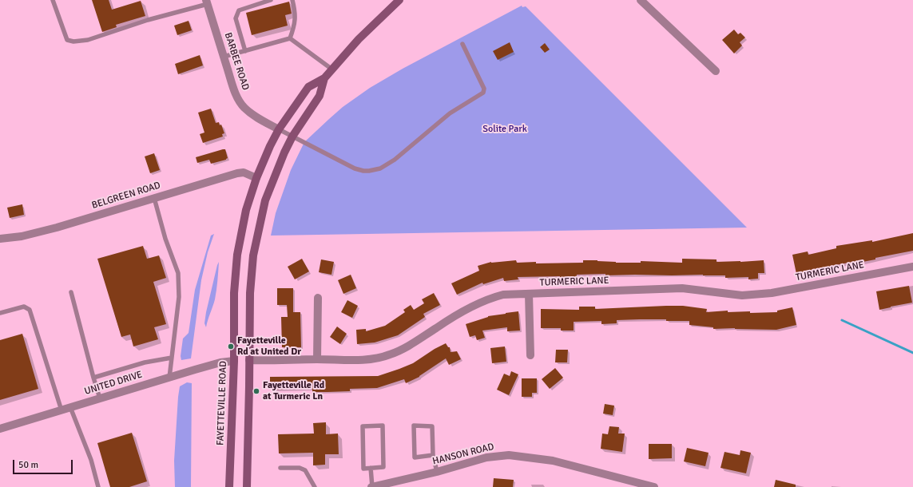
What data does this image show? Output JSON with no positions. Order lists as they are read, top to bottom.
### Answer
{
  "streets": {
    "main road": ["FAYETTEVILLE ROAD"],
    "street": [
      "BARBEE ROAD",
      "BELGREEN ROAD",
      "TURMERIC LANE",
      "UNITED DRIVE",
      "HANSON ROAD"
    ]
  },
  "crossings": [
    ["BARBEE ROAD", "FAYETTEVILLE ROAD"],
    ["BELGREEN ROAD", "FAYETTEVILLE ROAD"],
    ["TURMERIC LANE", "FAYETTEVILLE ROAD"],
    ["UNITED DRIVE", "FAYETTEVILLE ROAD"]
  ],
  "parks": ["Solite Park"],
  "places": ["Fayetteville Rd at United Dr", "Fayetteville Rd at Turmeric Ln"],
  "scale_bar": "50 m"
}
